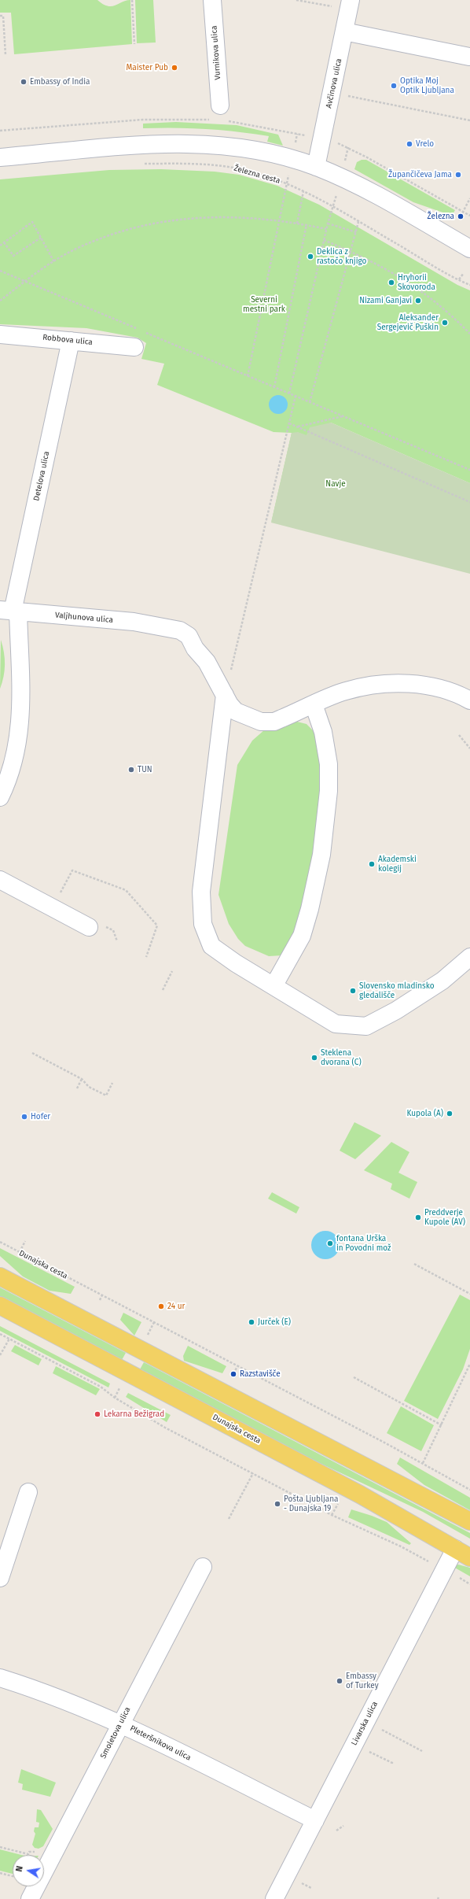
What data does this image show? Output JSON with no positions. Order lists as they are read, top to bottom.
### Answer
{
  "streets": {
    "main road": ["Dunajska cesta"],
    "street": [
      "Vurnikova ulica",
      "Avčinova ulica",
      "Robbova ulica",
      "Detelova ulica",
      "Valjhunova ulica",
      "Livarska ulica",
      "Smoletova ulica",
      "Pleteršnikova ulica"
    ],
    "path": ["Železna cesta"]
  },
  "crossings": [
    ["Robbova ulica", "Detelova ulica"],
    ["Detelova ulica", "Valjhunova ulica"],
    ["Dunajska cesta", "Livarska ulica"],
    ["Livarska ulica", "Pleteršnikova ulica"],
    ["Smoletova ulica", "Pleteršnikova ulica"]
  ],
  "parks": ["Severni mestni park", "Navje"],
  "places": [
    "Maister Pub",
    "Embassy of India",
    "Optika Moj Optik Ljubljana",
    "Vrelo",
    "Župančičeva Jama",
    "Železna",
    "Deklica z rastočo knjigo",
    "Hryhorii Skovoroda",
    "Nizami Ganjavi",
    "Aleksander Sergejevič Puškin",
    "TUN",
    "Akademski kolegij",
    "Slovensko mladinsko gledališče",
    "Steklena dvorana (C)",
    "Kupola (A)",
    "Hofer",
    "Preddverje Kupole (AV)",
    "fontana Urška in Povodni mož",
    "24 ur",
    "Jurček (E)",
    "Razstavišče",
    "Lekarna Bežigrad",
    "Pošta Ljubljana - Dunajska 19",
    "Embassy of Turkey"
  ],
  "north": "left"
}
